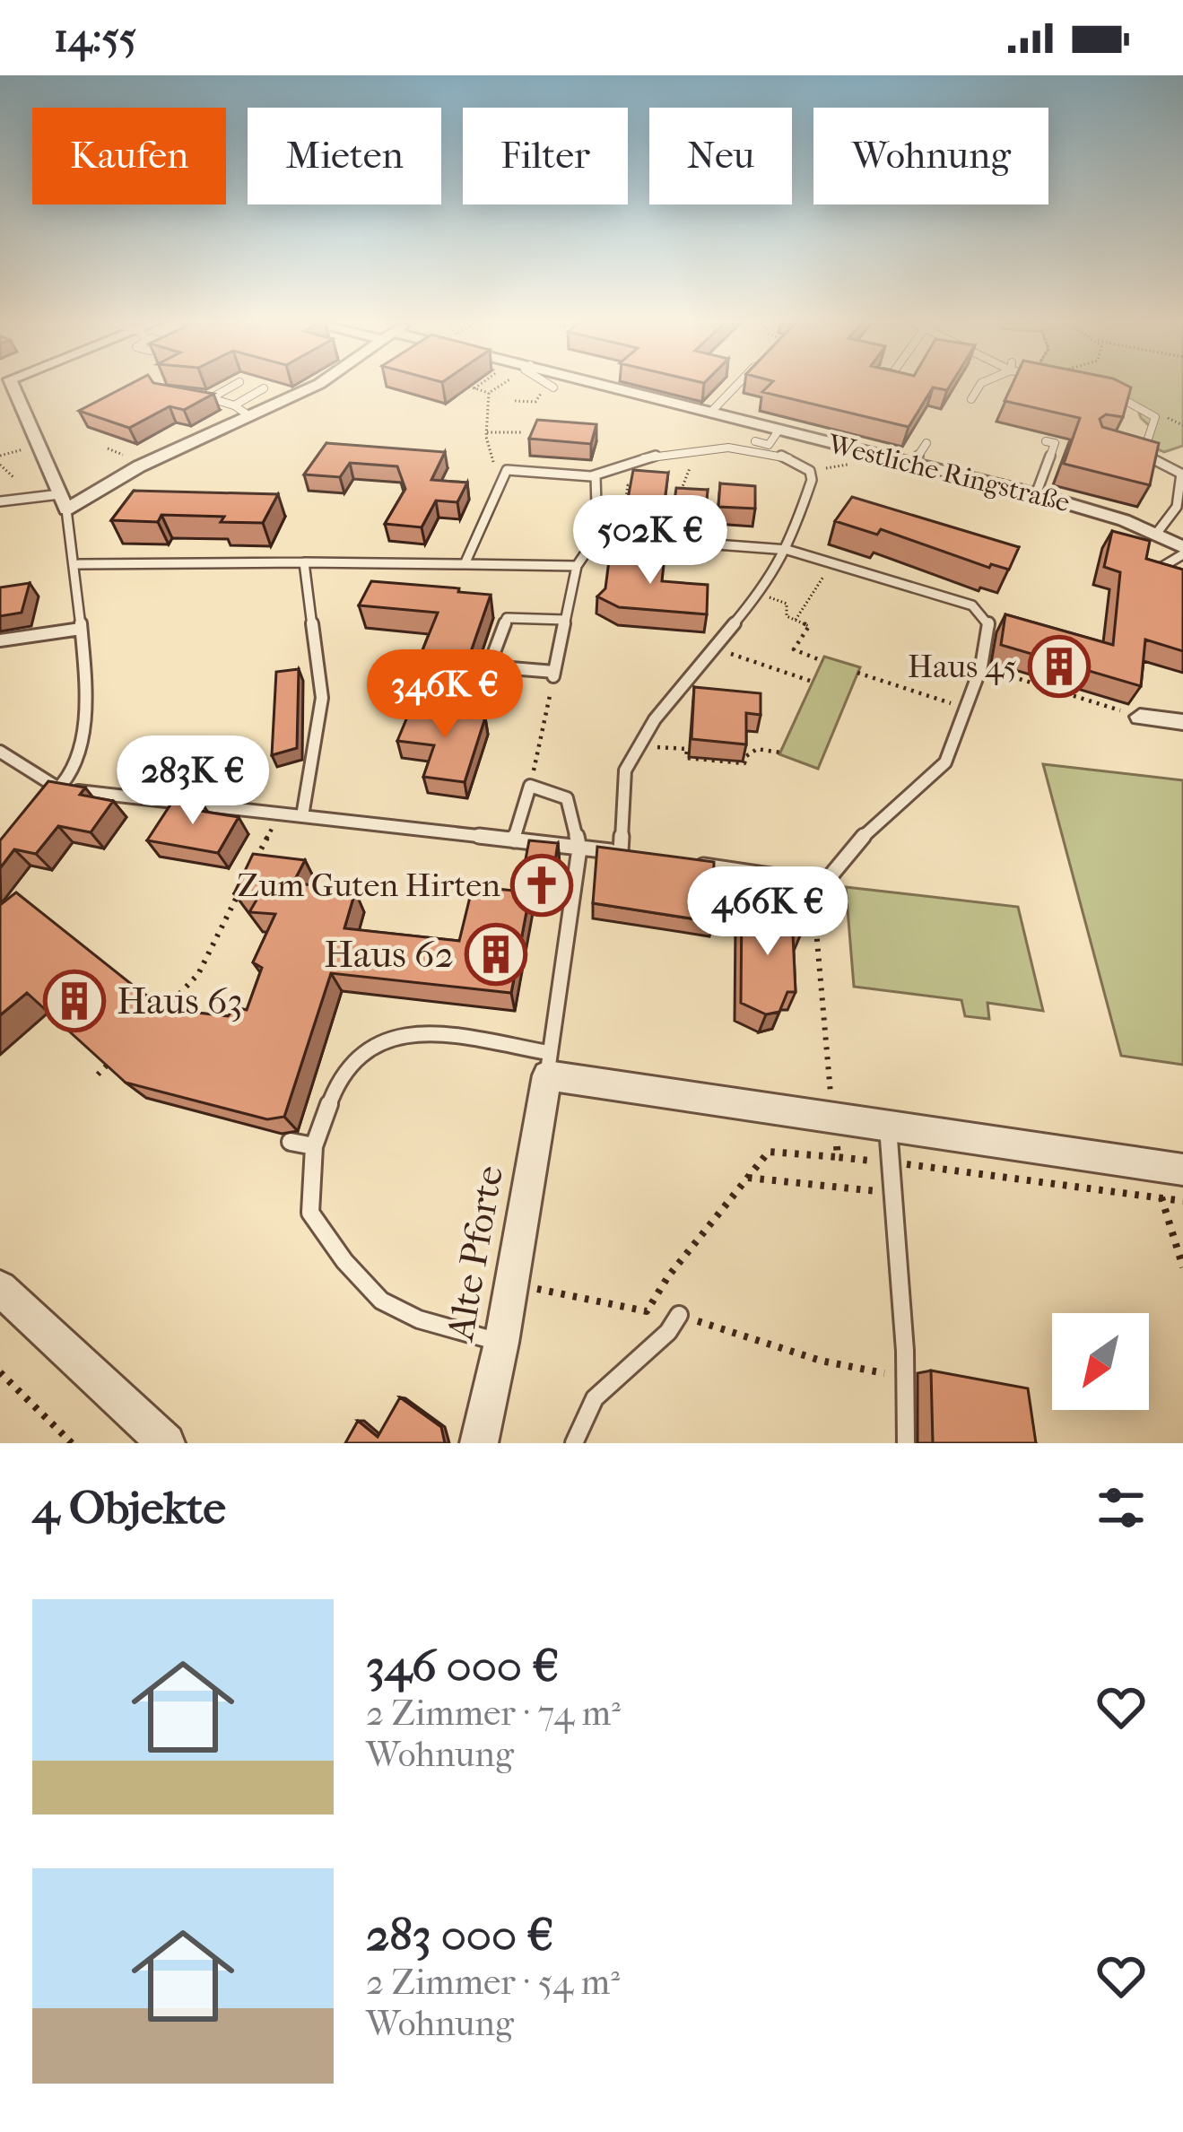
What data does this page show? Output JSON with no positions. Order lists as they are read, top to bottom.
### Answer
{
  "streets": {
    "street": ["Westliche Ringstraße", "Alte Pforte"]
  },
  "places": {
    "building": ["Haus 45", "Haus 62", "Haus 63"],
    "church": ["Zum Guten Hirten"]
  },
  "north": "bottom left",
  "page": {
    "status": "14:55",
    "chip": [
      "Kaufen",
      "Mieten",
      "Filter",
      "Neu",
      "Wohnung"
    ],
    "price": [
      "502K €",
      "346K €",
      "283K €",
      "466K €"
    ],
    "heading": "4 Objekte",
    "list": [
      {
        "name": "346 000 €",
        "note": "2 Zimmer · 74 m² · Wohnung"
      },
      {
        "name": "283 000 €",
        "note": "2 Zimmer · 54 m² · Wohnung"
      }
    ]
  }
}
